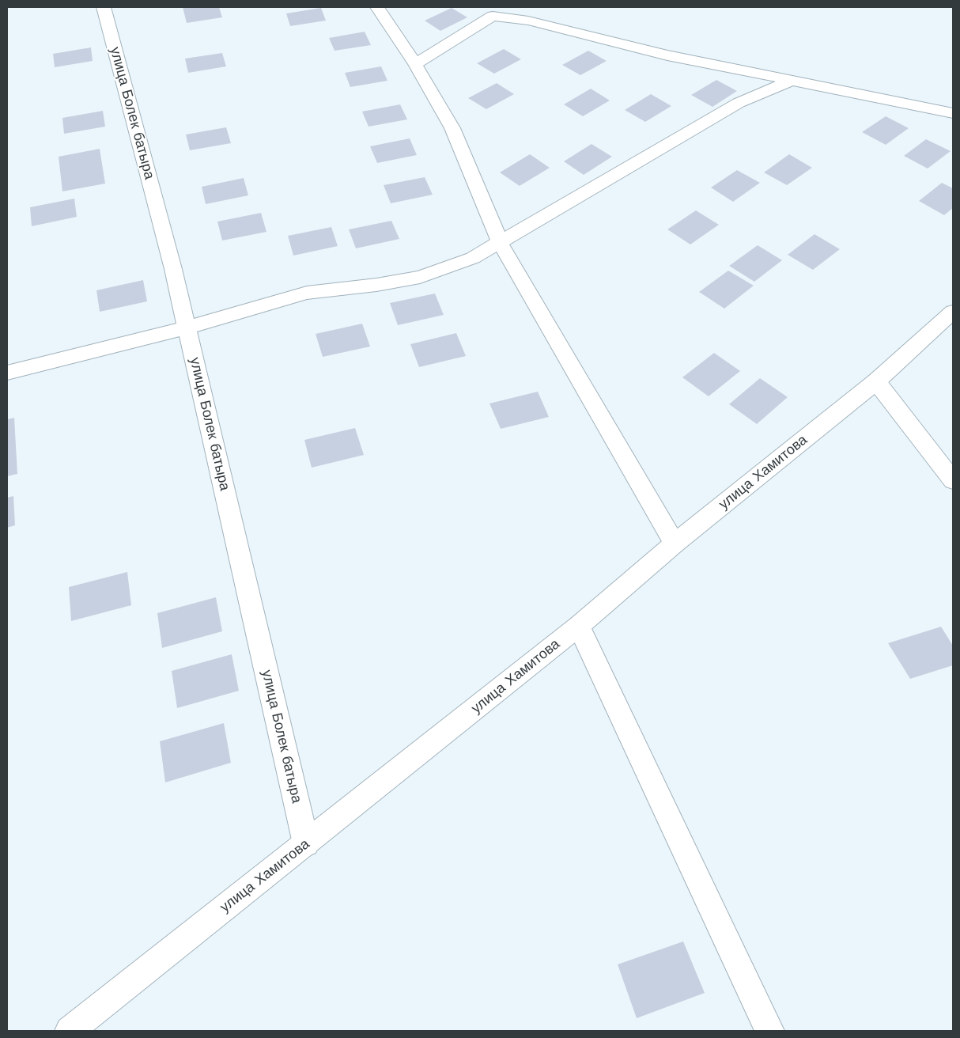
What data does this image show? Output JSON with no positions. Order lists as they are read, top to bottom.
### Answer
{
  "streets": {
    "street": ["улица Болек батыра", "улица Хамитова"]
  },
  "crossings": [
    ["улица Болек батыра", "улица Хамитова"]
  ]
}
